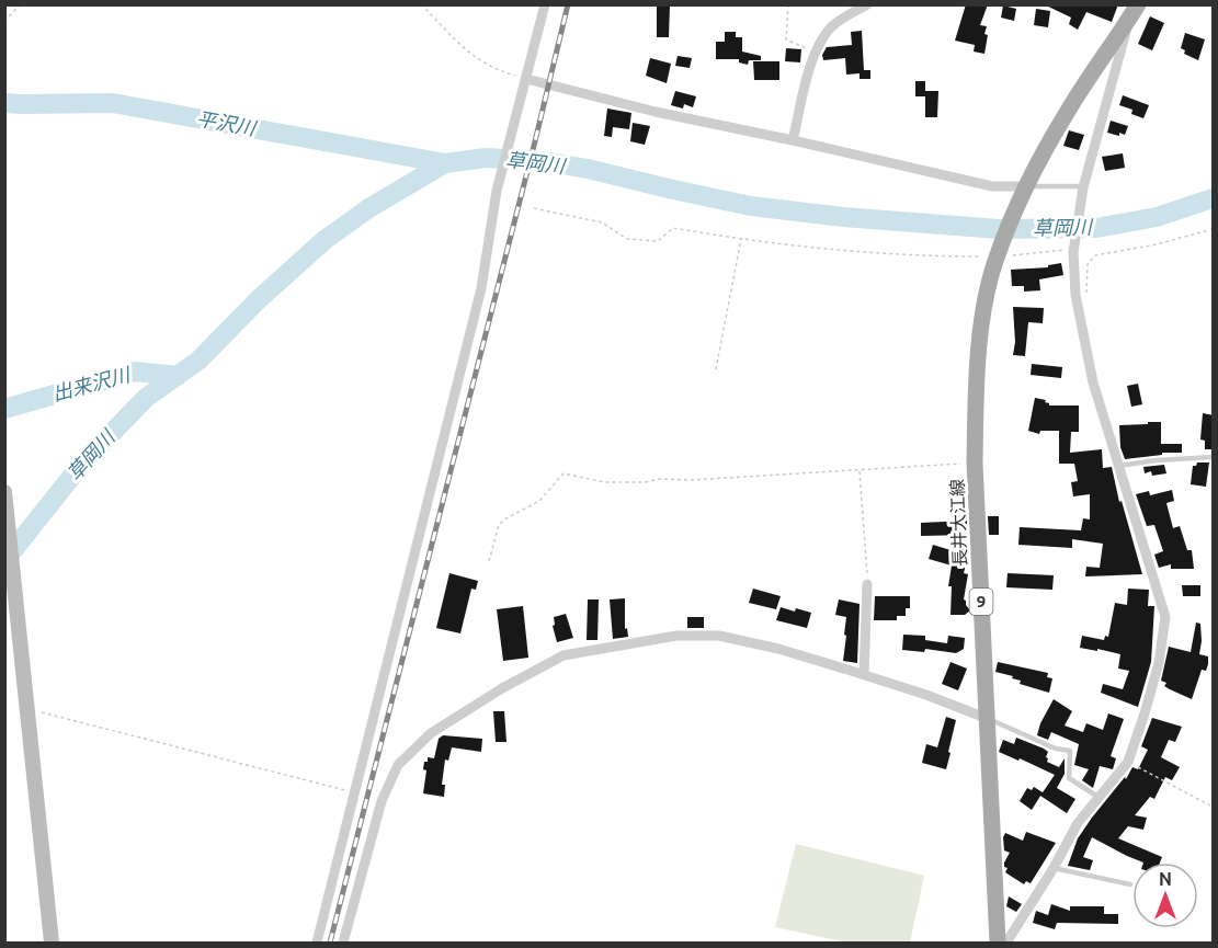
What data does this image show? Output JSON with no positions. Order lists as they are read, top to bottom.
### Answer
{
  "streets": {
    "main road": ["長井大江線", "9"]
  },
  "crossings": [
    ["長井大江線", "9"]
  ],
  "water": ["平沢川", "草岡川", "出来沢川"],
  "north": "top"
}
